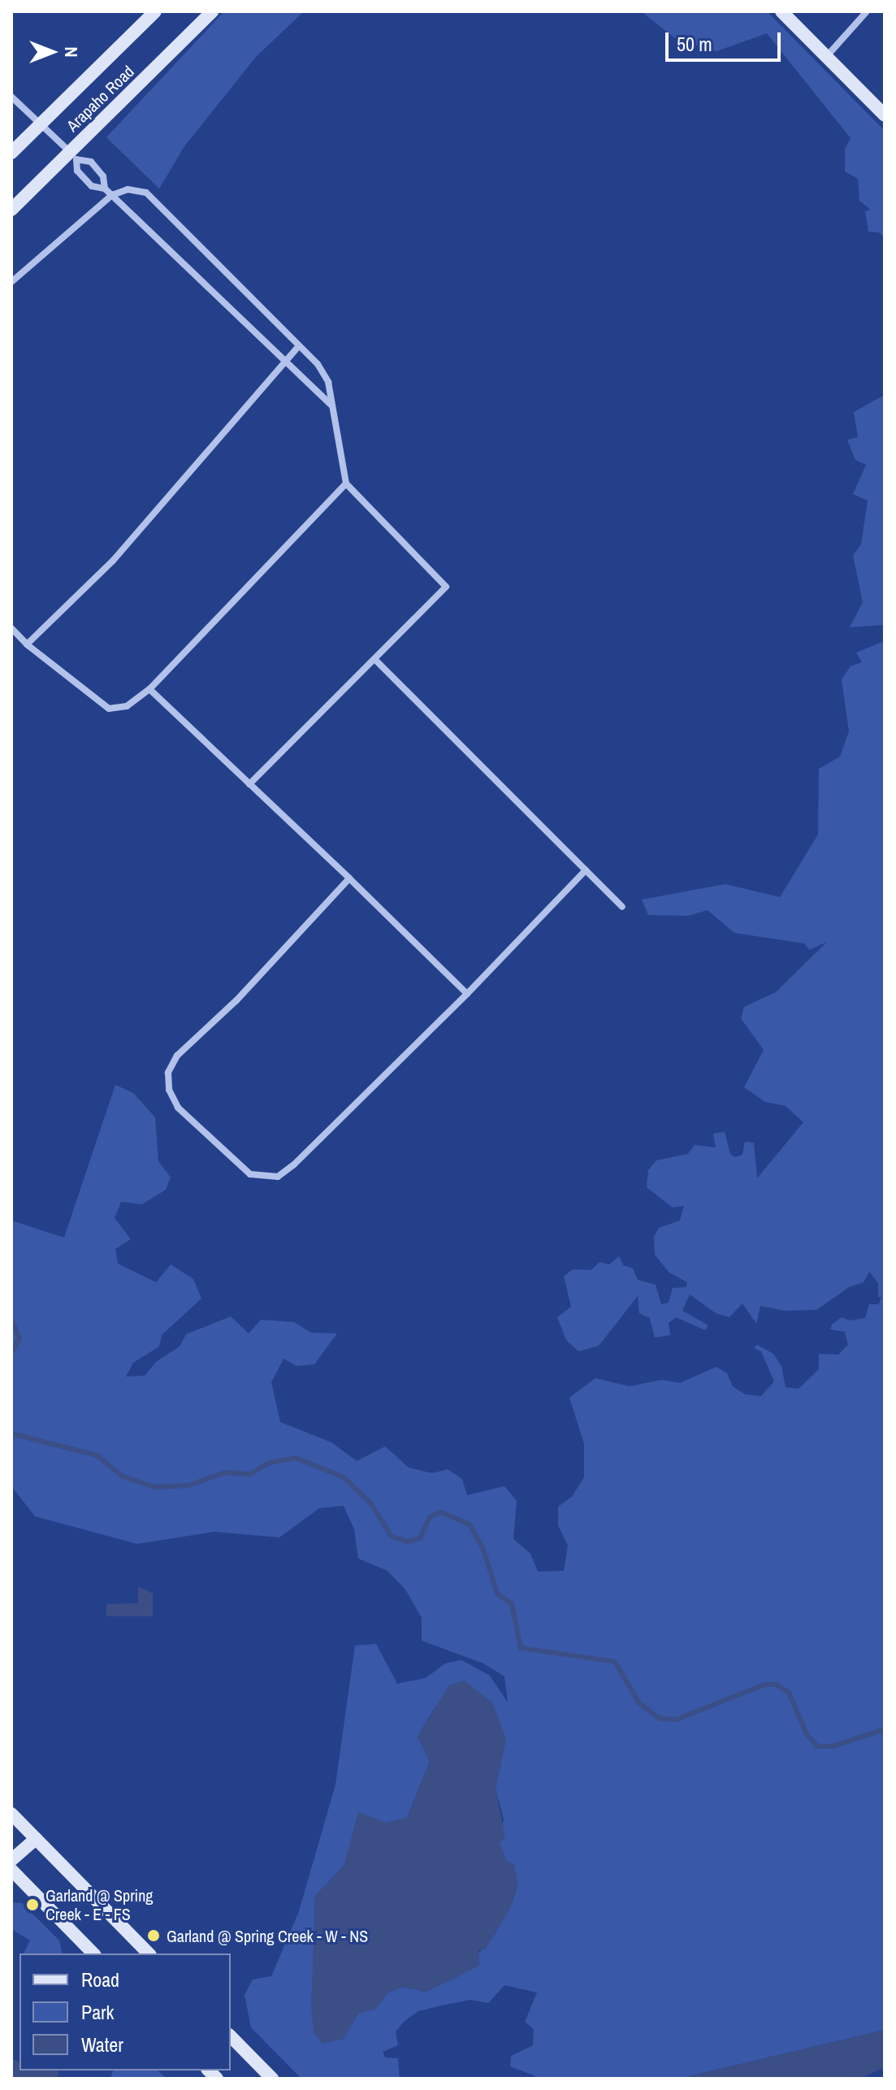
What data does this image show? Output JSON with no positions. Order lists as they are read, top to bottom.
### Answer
{
  "streets": {
    "main road": ["Arapaho Road"]
  },
  "places": ["Garland @ Spring Creek - E - FS", "Garland @ Spring Creek - W - NS"],
  "legend": ["Road", "Park", "Water"],
  "scale_bar": "50 m",
  "north": "right"
}
